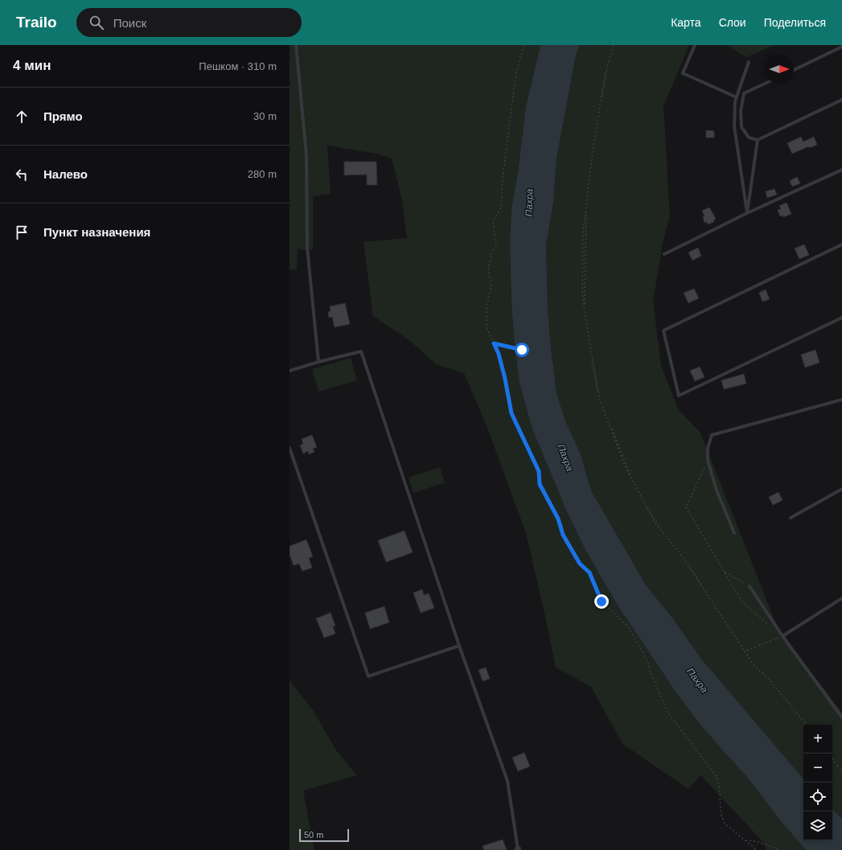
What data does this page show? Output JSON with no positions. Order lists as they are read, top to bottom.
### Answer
{
  "water": ["Пахра"],
  "scale_bar": "50 m",
  "north": "right",
  "page": {
    "header": "Trailo",
    "search": "Поиск",
    "nav": ["Карта", "Слои", "Поделиться"],
    "heading": ["4 мин", "Пешком · 310 m"],
    "list": [
      ["Прямо", "30 m"],
      ["Налево", "280 m"],
      "Пункт назначения"
    ],
    "map_buttons": ["+", "−"],
    "scale": "50 m"
  }
}
